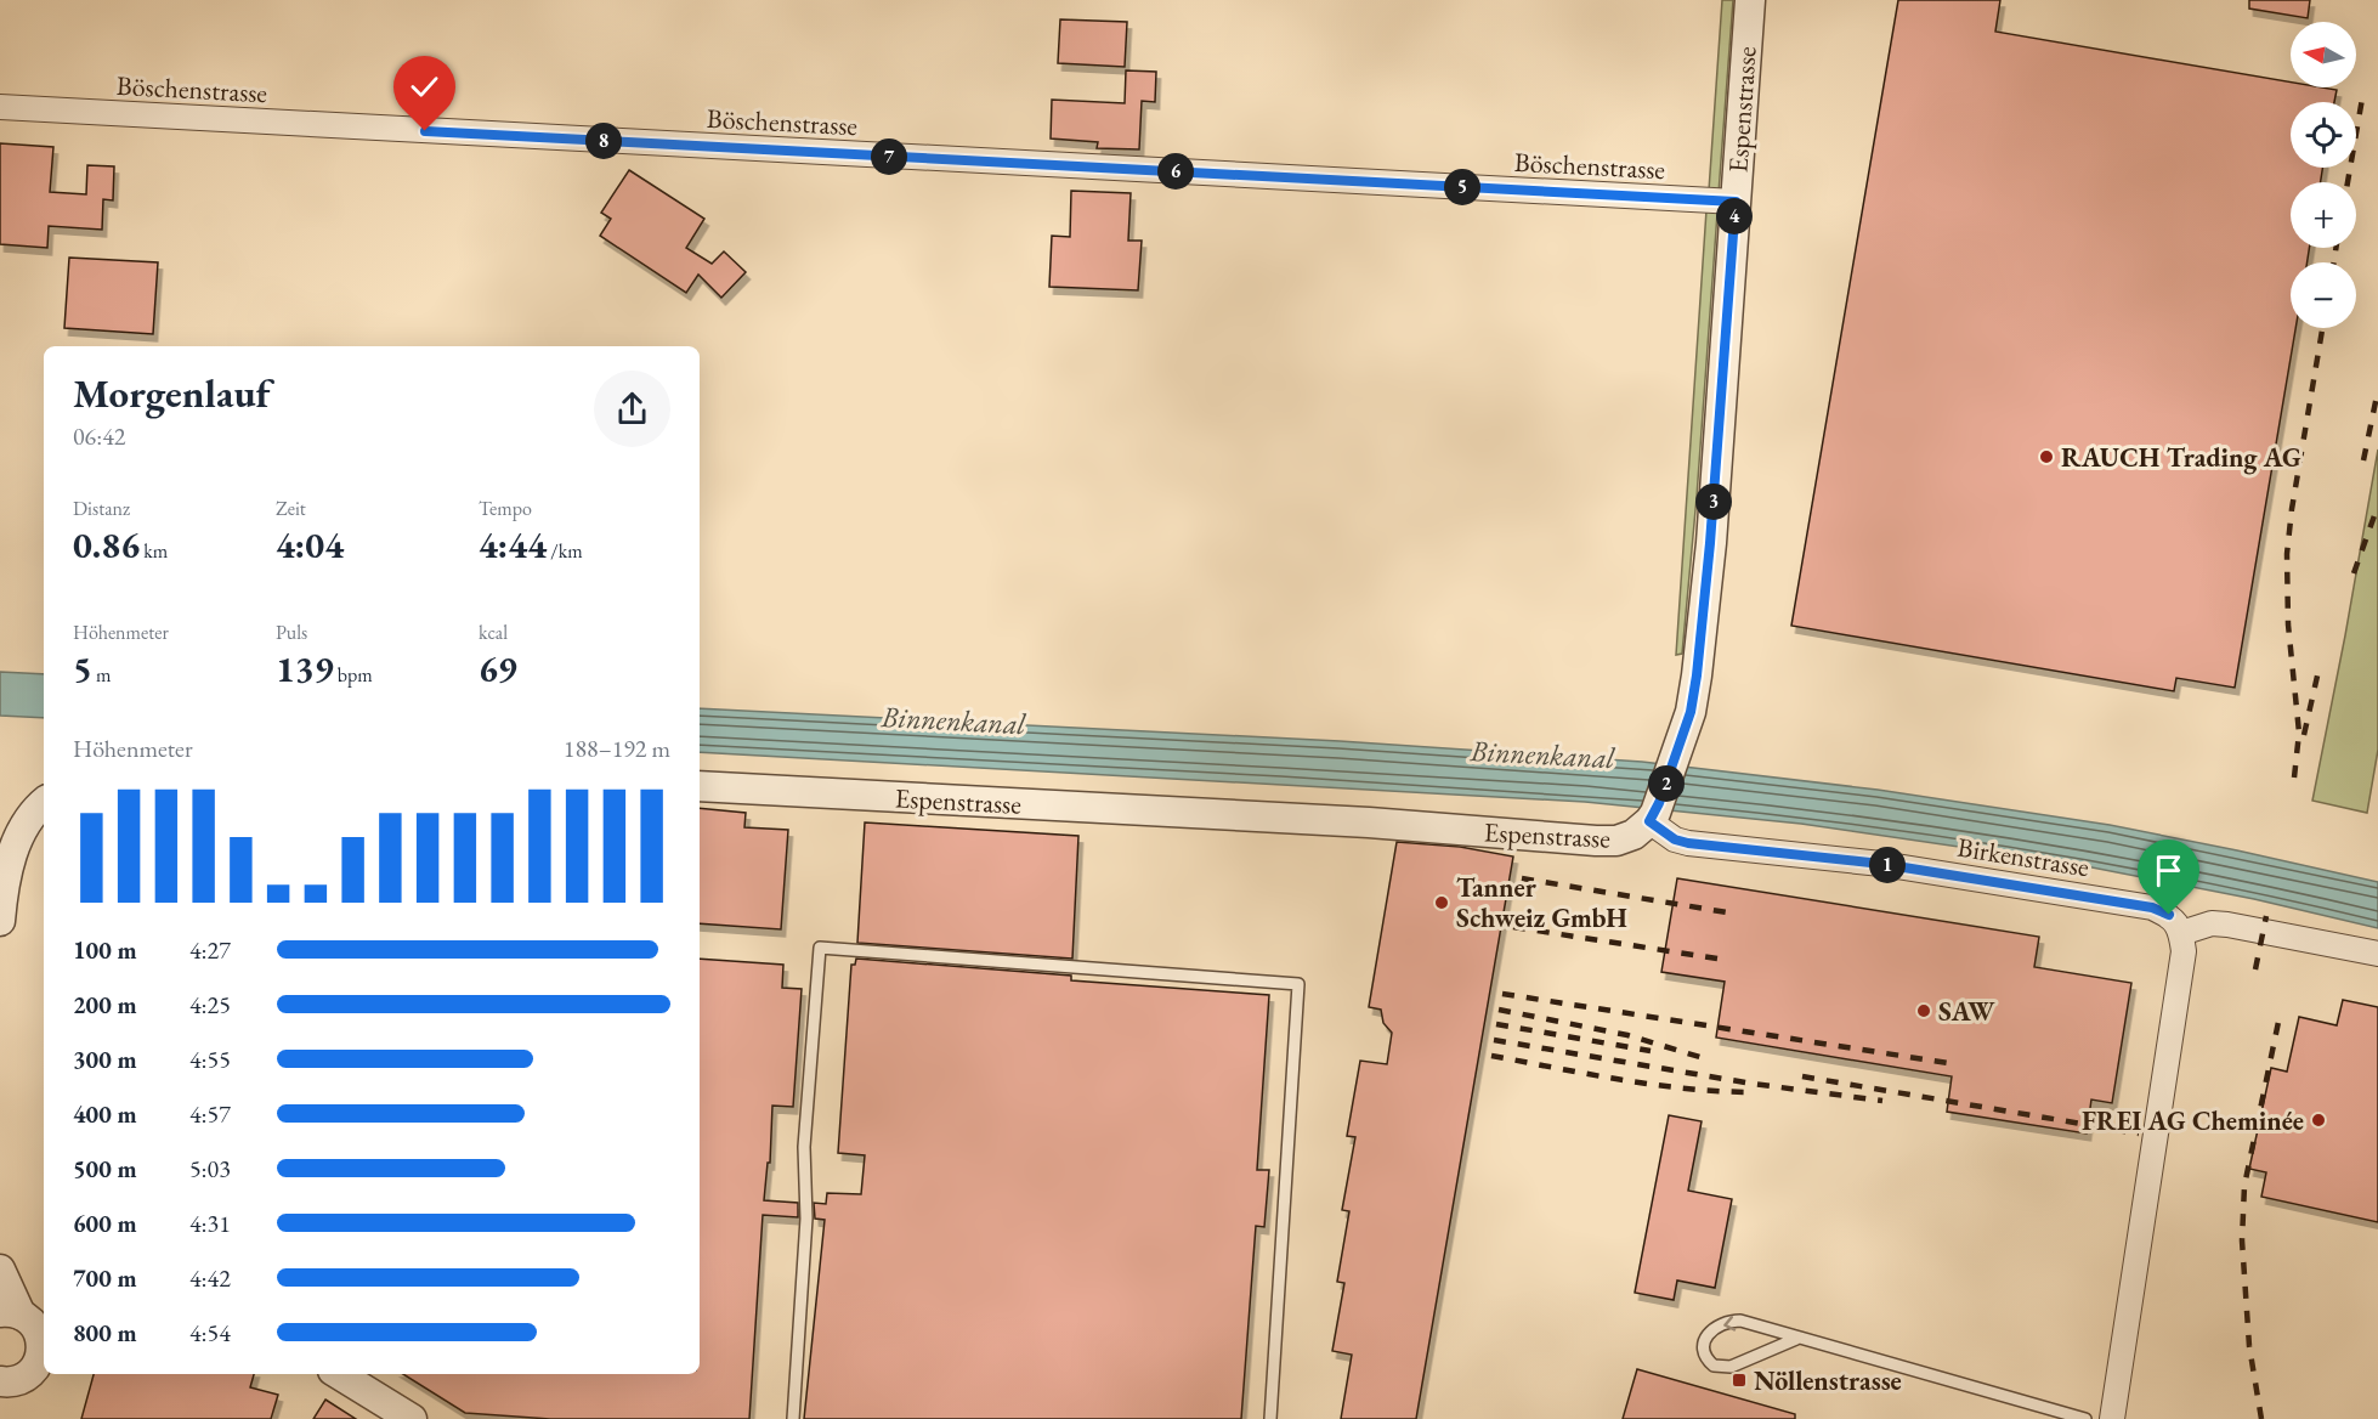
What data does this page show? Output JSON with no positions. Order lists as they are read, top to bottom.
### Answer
{
  "streets": {
    "street": ["Böschenstrasse", "Espenstrasse", "Birkenstrasse"]
  },
  "crossings": [
    ["Böschenstrasse", "Espenstrasse"],
    ["Espenstrasse", "Birkenstrasse"]
  ],
  "water": ["Binnenkanal"],
  "places": {
    "other": [
      "RAUCH Trading AG",
      "Tanner Schweiz GmbH",
      "SAW",
      "FREI AG Cheminée"
    ],
    "transit": ["Nöllenstrasse"]
  },
  "north": "left",
  "page": {
    "map_buttons": ["+", "−"],
    "pins": [
      "8",
      "7",
      "6",
      "5",
      "4",
      "3",
      "2",
      "1"
    ],
    "heading": ["Morgenlauf", "06:42"],
    "stats": [
      ["Distanz", "0.86 km"],
      ["Zeit", "4:04"],
      ["Tempo", "4:44 /km"],
      ["Höhenmeter", "5 m"],
      ["Puls", "139 bpm"],
      ["kcal", "69"]
    ],
    "chart": ["Höhenmeter", "188–192 m"],
    "list": [
      {
        "name": "100 m",
        "note": "4:27"
      },
      {
        "name": "200 m",
        "note": "4:25"
      },
      {
        "name": "300 m",
        "note": "4:55"
      },
      {
        "name": "400 m",
        "note": "4:57"
      },
      {
        "name": "500 m",
        "note": "5:03"
      },
      {
        "name": "600 m",
        "note": "4:31"
      },
      {
        "name": "700 m",
        "note": "4:42"
      },
      {
        "name": "800 m",
        "note": "4:54"
      }
    ]
  }
}
